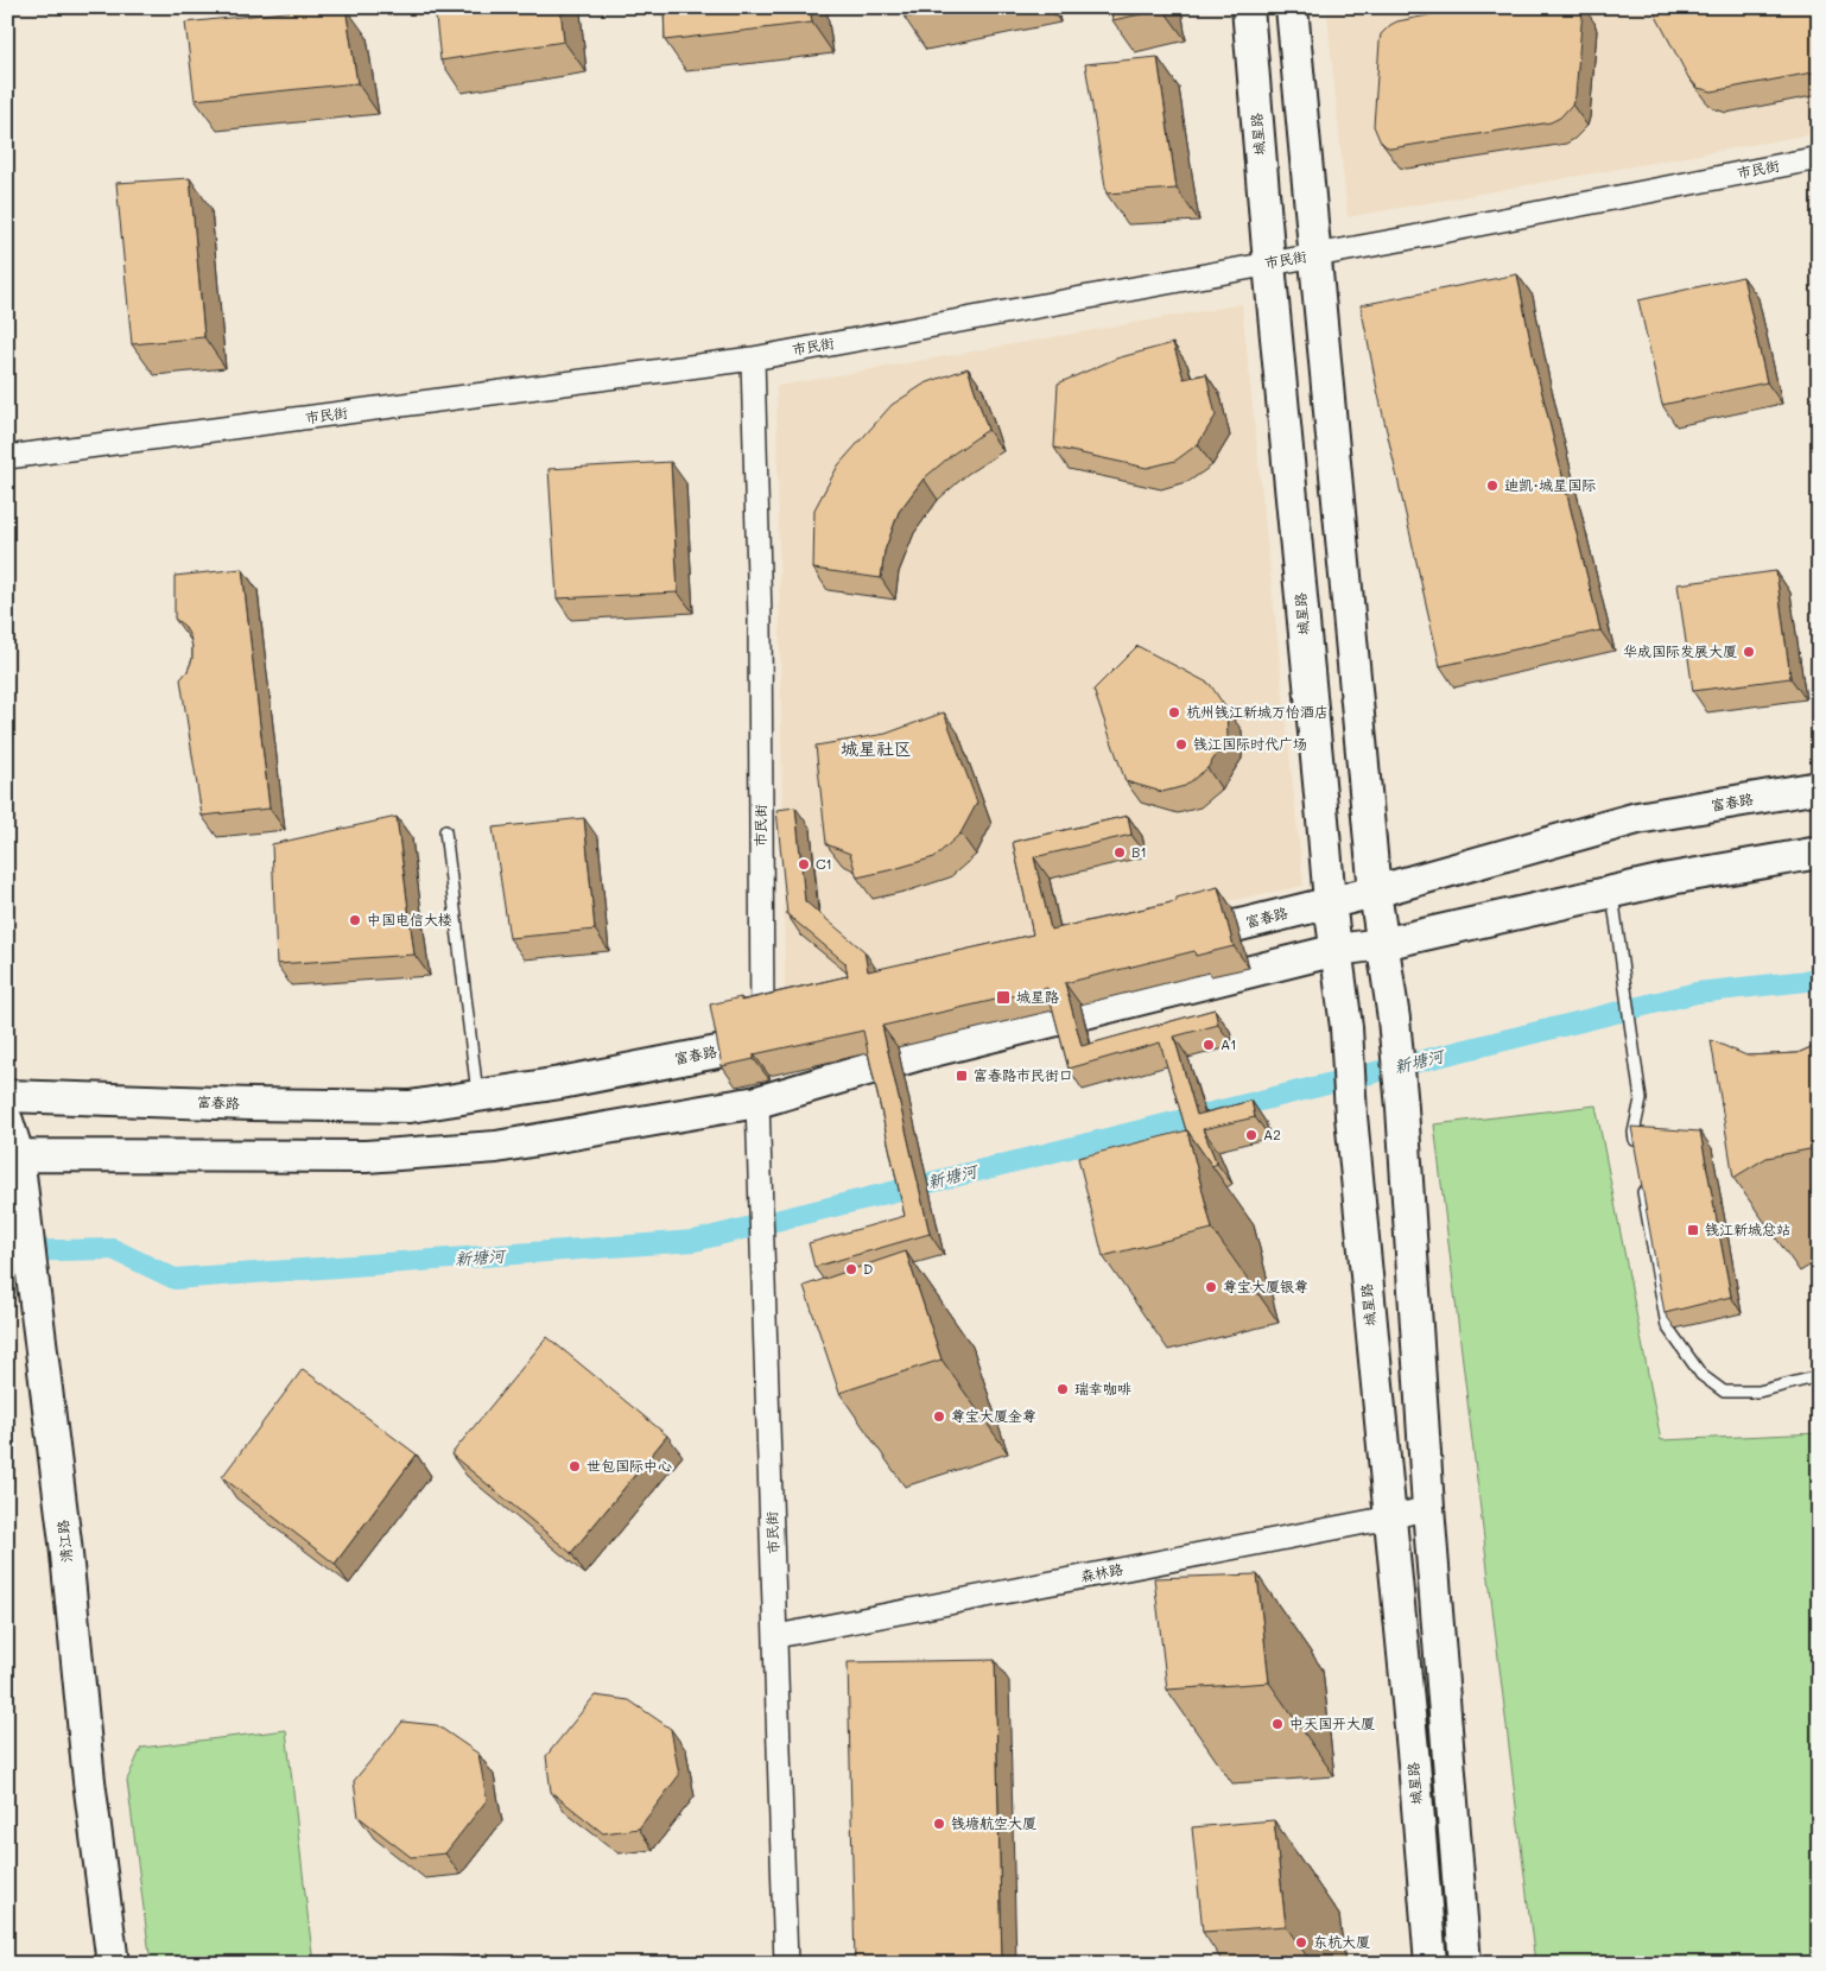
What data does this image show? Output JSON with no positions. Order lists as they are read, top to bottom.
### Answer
{
  "streets": {
    "main road": ["城星路", "富春路", "清江路"],
    "street": ["市民街", "森林路"]
  },
  "crossings": [
    ["城星路", "市民街"],
    ["城星路", "富春路"],
    ["城星路", "森林路"],
    ["市民街", "富春路"],
    ["市民街", "森林路"]
  ],
  "districts": ["城星社区"],
  "water": ["新塘河"],
  "places": {
    "other": [
      "迪凯·城星国际",
      "华成国际发展大厦",
      "杭州钱江新城万怡酒店",
      "钱江国际时代广场",
      "B1",
      "C1",
      "中国电信大楼",
      "A1",
      "A2",
      "D",
      "尊宝大厦银尊",
      "瑞幸咖啡",
      "尊宝大厦金尊",
      "世包国际中心",
      "中天国开大厦",
      "钱塘航空大厦",
      "东杭大厦"
    ],
    "transit": ["城星路", "富春路市民街口", "钱江新城总站"]
  }
}
